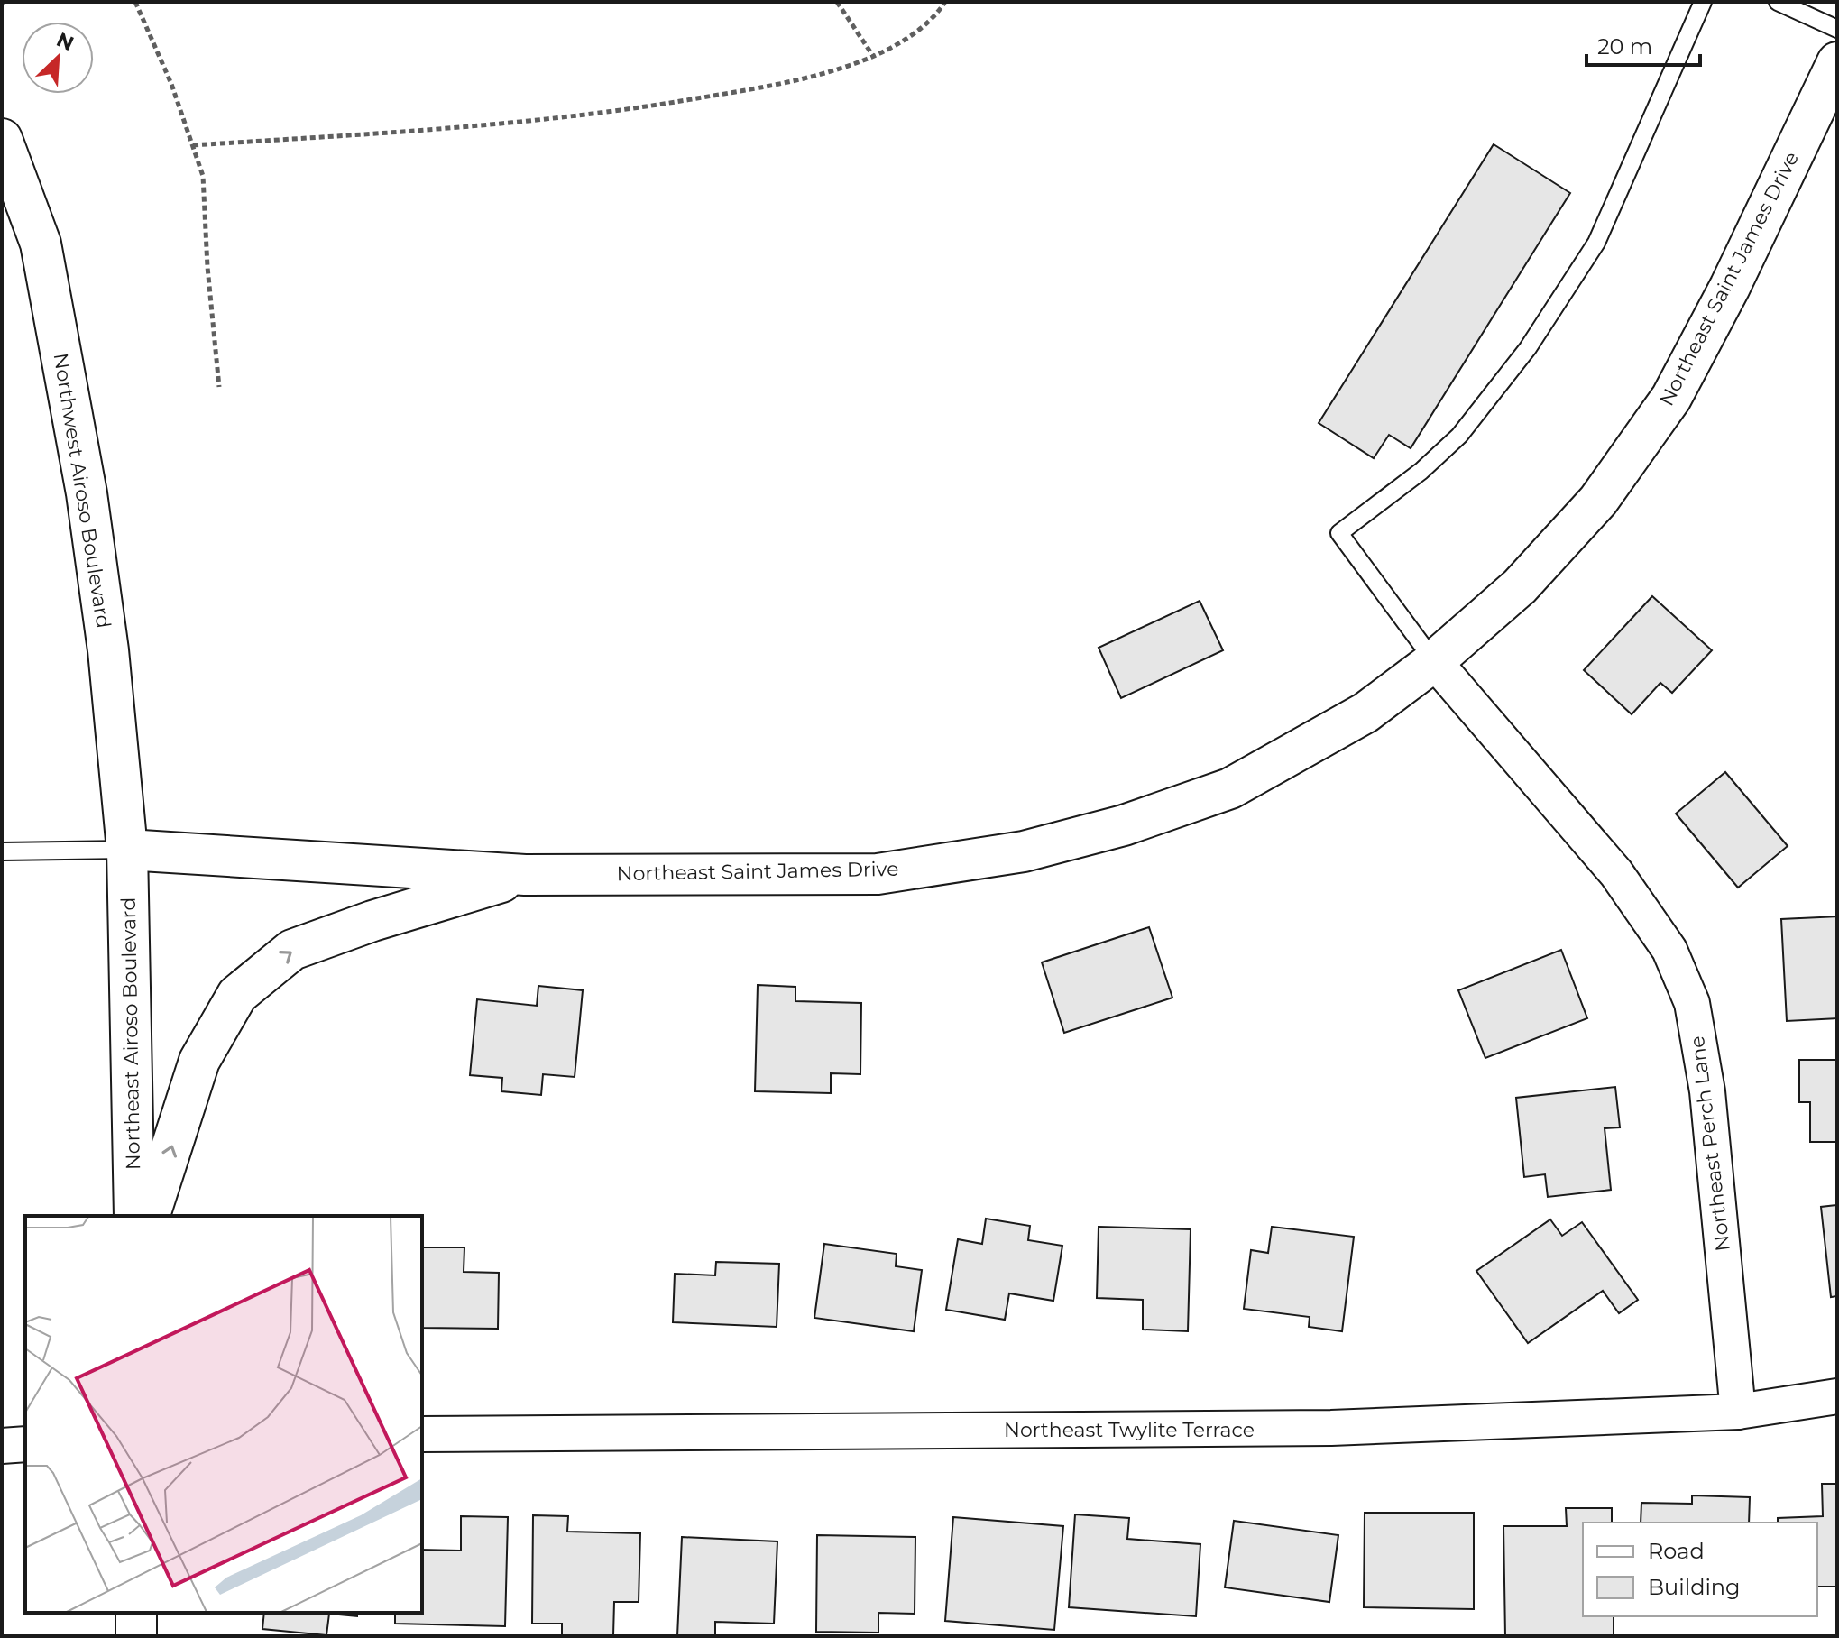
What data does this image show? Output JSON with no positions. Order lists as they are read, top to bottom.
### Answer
{
  "streets": {
    "main road": ["Northeast Saint James Drive", "Northwest Airoso Boulevard", "Northeast Airoso Boulevard"],
    "street": ["Northeast Perch Lane", "Northeast Twylite Terrace"]
  },
  "crossings": [
    ["Northeast Saint James Drive", "Northwest Airoso Boulevard"],
    ["Northeast Saint James Drive", "Northeast Airoso Boulevard"],
    ["Northeast Saint James Drive", "Northeast Perch Lane"],
    ["Northwest Airoso Boulevard", "Northeast Airoso Boulevard"],
    ["Northeast Perch Lane", "Northeast Twylite Terrace"]
  ],
  "legend": ["Road", "Building"],
  "scale_bar": "20 m",
  "north": "top right"
}
